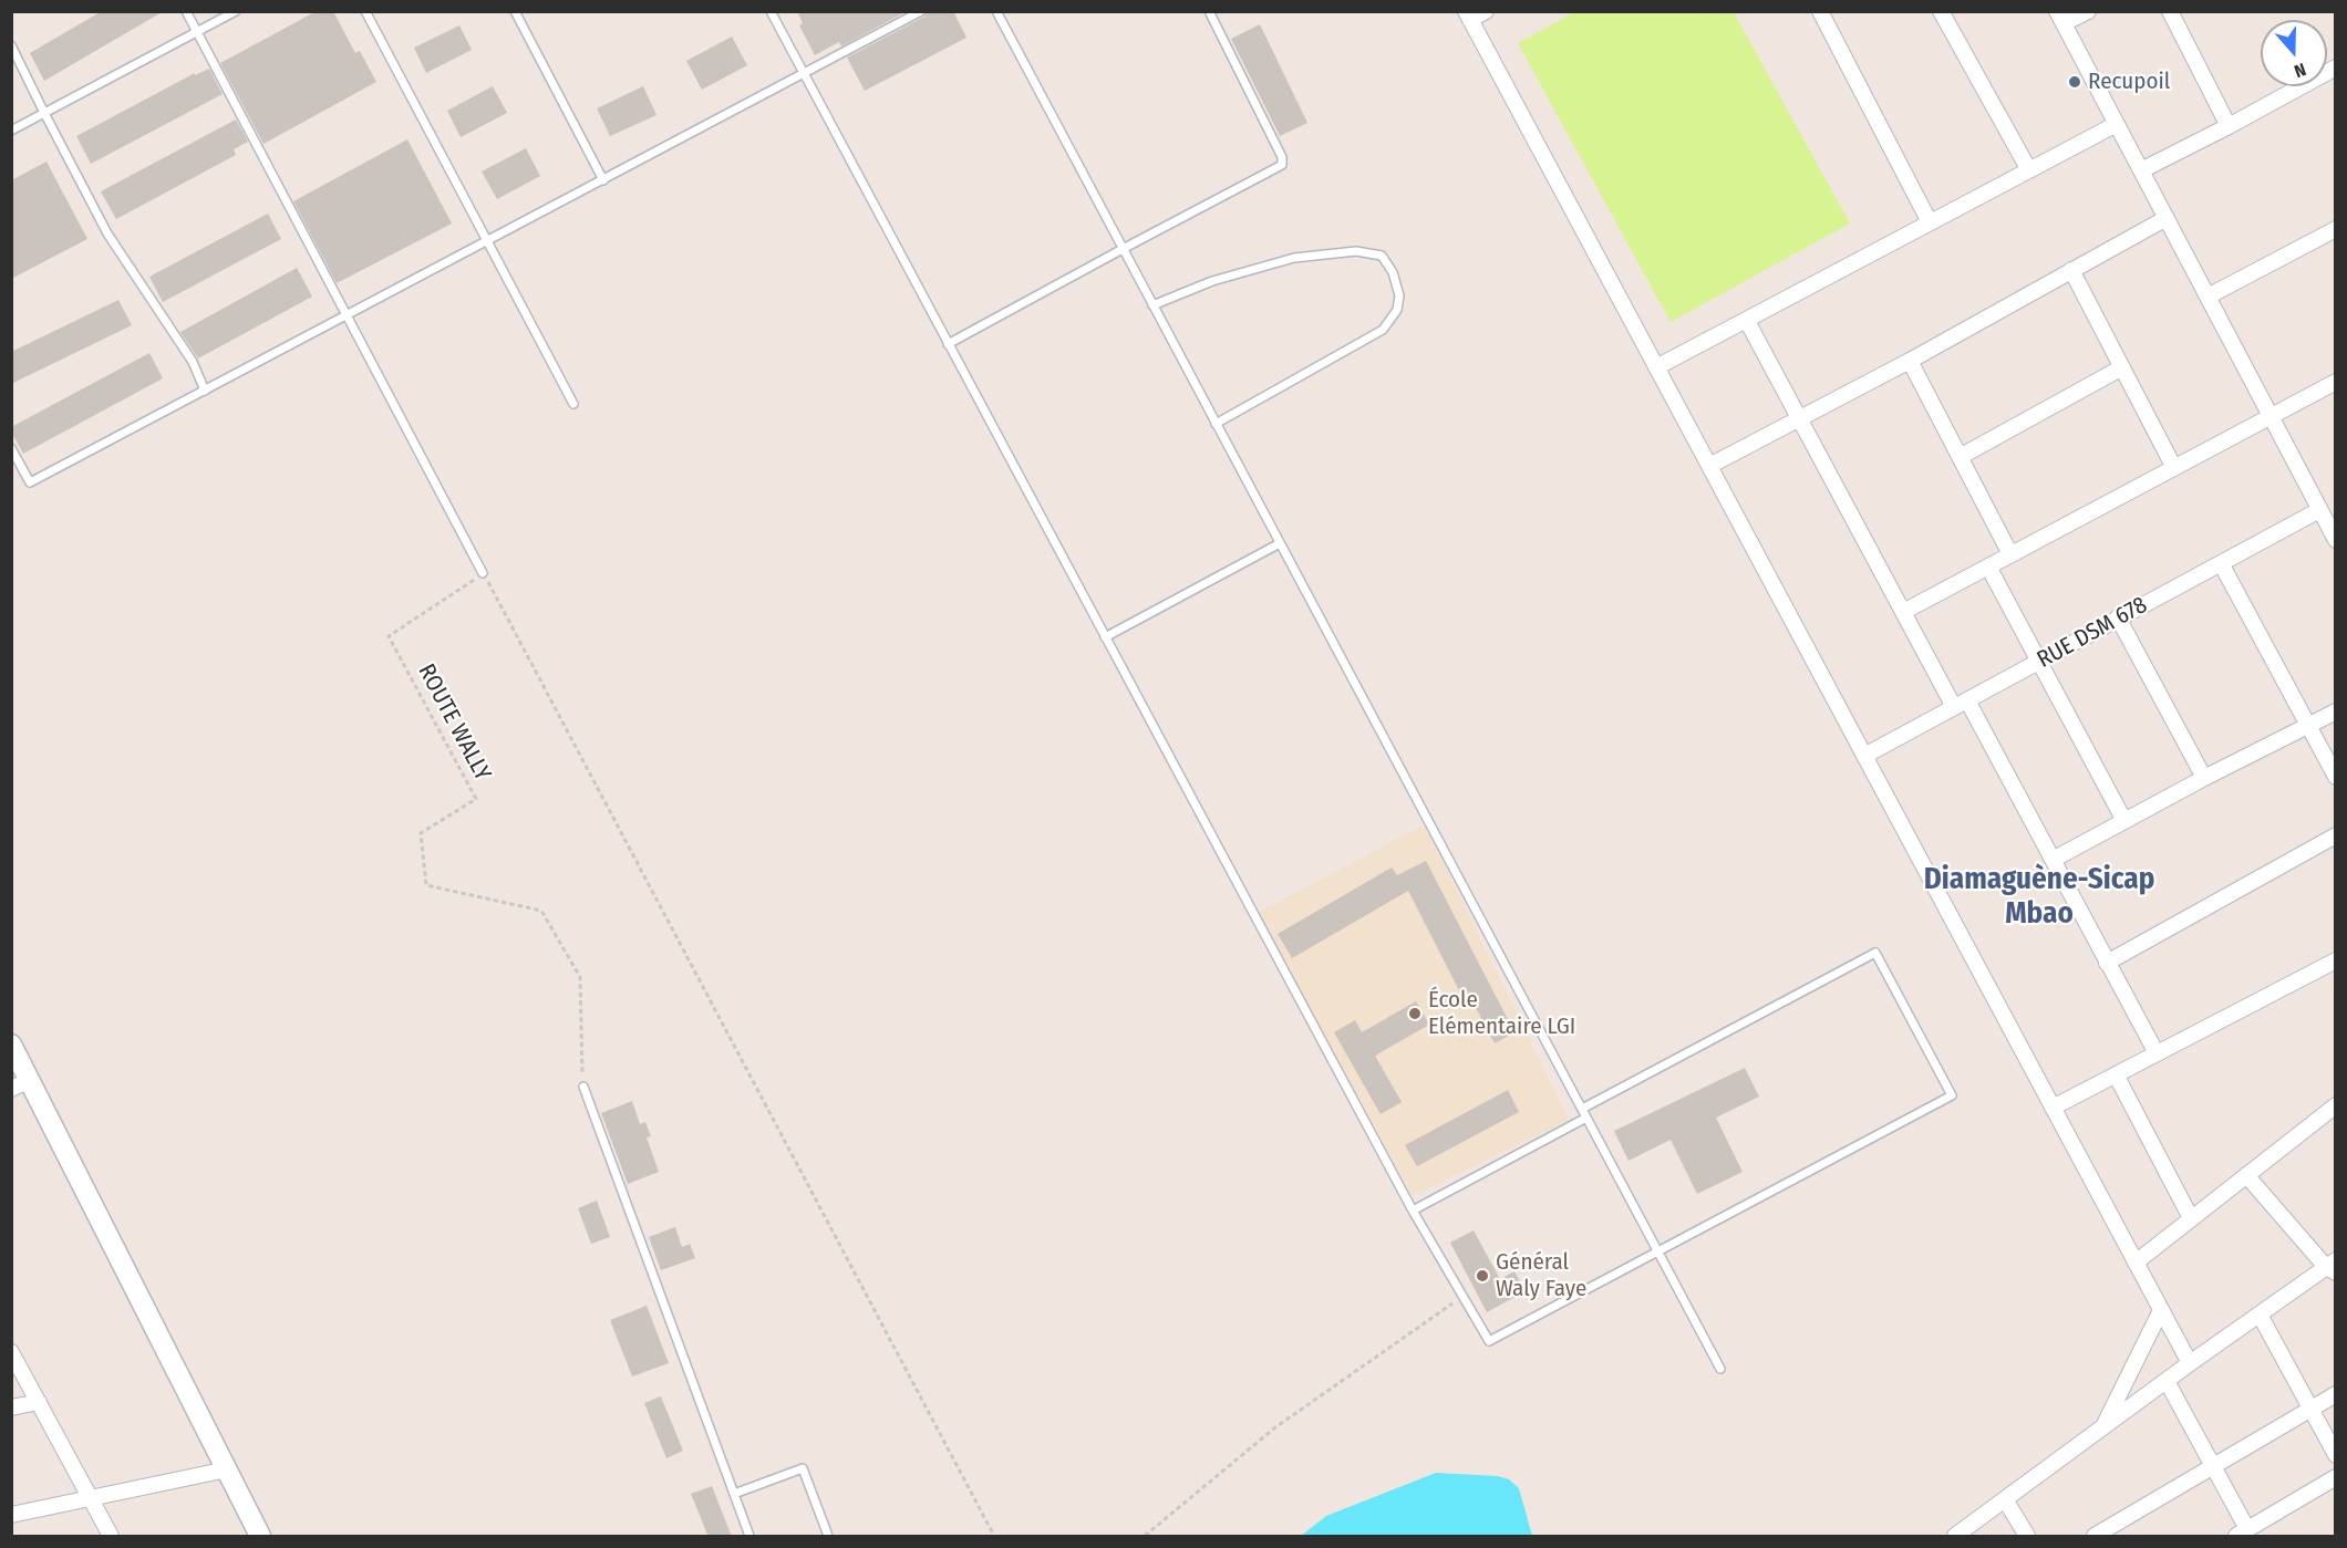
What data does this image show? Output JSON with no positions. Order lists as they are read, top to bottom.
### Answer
{
  "streets": {
    "street": ["RUE DSM 678"],
    "path": ["ROUTE WALLY"]
  },
  "districts": ["Diamaguène-Sicap Mbao"],
  "places": ["Recupoil", "École Elémentaire LGI", "Général Waly Faye"],
  "north": "bottom"
}
